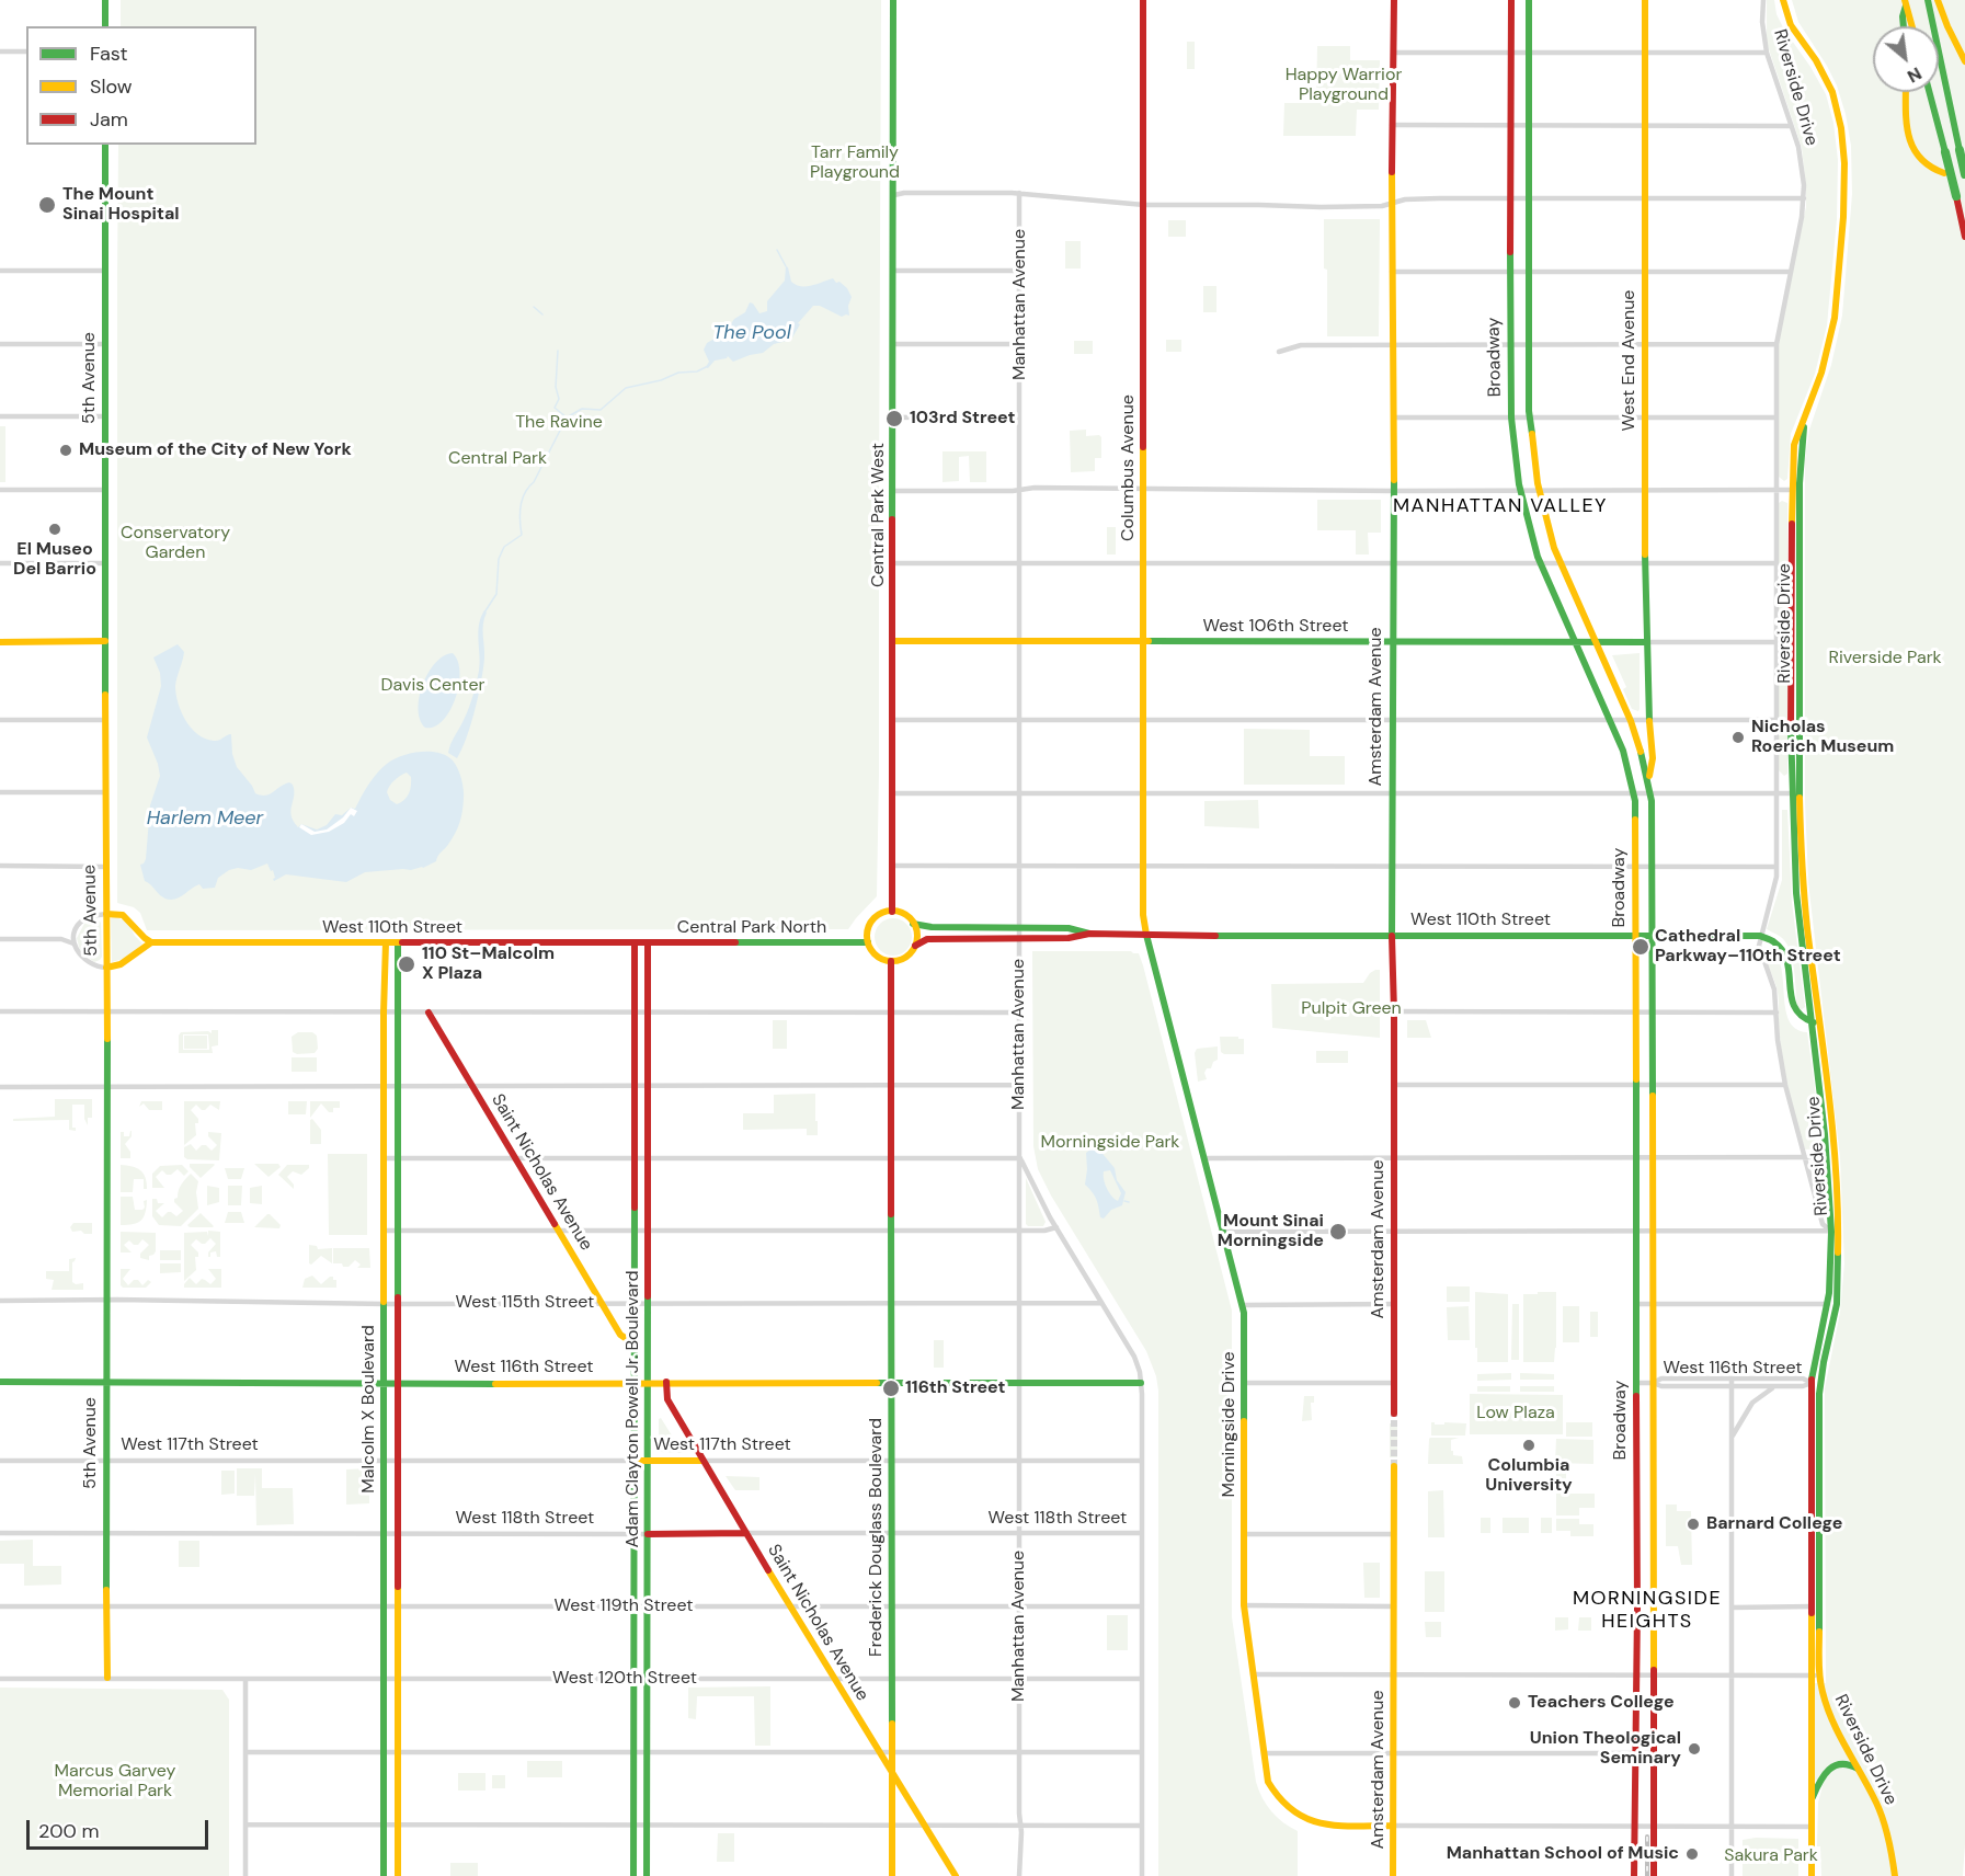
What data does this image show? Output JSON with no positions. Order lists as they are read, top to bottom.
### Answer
{
  "streets": {
    "main road": [
      "Riverside Drive",
      "Broadway",
      "West End Avenue",
      "5th Avenue",
      "Columbus Avenue",
      "Central Park West",
      "West 106th Street",
      "Amsterdam Avenue",
      "West 110th Street",
      "Central Park North",
      "Saint Nicholas Avenue",
      "West 116th Street",
      "Malcolm X Boulevard",
      "Adam Clayton Powell Jr. Boulevard",
      "Morningside Drive",
      "West 117th Street",
      "West 118th Street",
      "Frederick Douglass Boulevard"
    ],
    "street": [
      "Manhattan Avenue",
      "West 115th Street",
      "West 119th Street",
      "West 120th Street"
    ]
  },
  "crossings": [
    ["Riverside Drive", "West 106th Street"],
    ["Riverside Drive", "West 110th Street"],
    ["Riverside Drive", "West 116th Street"],
    ["Manhattan Avenue", "West 106th Street"],
    ["Manhattan Avenue", "West 110th Street"],
    ["Manhattan Avenue", "West 115th Street"],
    ["Manhattan Avenue", "West 116th Street"],
    ["Manhattan Avenue", "West 117th Street"],
    ["Manhattan Avenue", "West 118th Street"],
    ["Manhattan Avenue", "West 119th Street"],
    ["Manhattan Avenue", "West 120th Street"],
    ["Broadway", "West End Avenue"],
    ["Broadway", "West 106th Street"],
    ["Broadway", "West 110th Street"],
    ["Broadway", "West 116th Street"],
    ["West End Avenue", "West 106th Street"],
    ["5th Avenue", "West 115th Street"],
    ["5th Avenue", "West 116th Street"],
    ["5th Avenue", "West 117th Street"],
    ["5th Avenue", "West 118th Street"],
    ["5th Avenue", "West 119th Street"],
    ["5th Avenue", "West 120th Street"],
    ["Columbus Avenue", "West 106th Street"],
    ["Columbus Avenue", "West 110th Street"],
    ["Columbus Avenue", "Morningside Drive"],
    ["Central Park West", "West 106th Street"],
    ["Central Park West", "West 110th Street"],
    ["Central Park West", "Central Park North"],
    ["Central Park West", "Frederick Douglass Boulevard"],
    ["West 106th Street", "Amsterdam Avenue"],
    ["Amsterdam Avenue", "West 110th Street"],
    ["Amsterdam Avenue", "Morningside Drive"],
    ["West 110th Street", "Central Park North"],
    ["West 110th Street", "Malcolm X Boulevard"],
    ["West 110th Street", "Adam Clayton Powell Jr. Boulevard"],
    ["West 110th Street", "Morningside Drive"],
    ["West 110th Street", "Frederick Douglass Boulevard"],
    ["Central Park North", "Adam Clayton Powell Jr. Boulevard"],
    ["Central Park North", "Frederick Douglass Boulevard"],
    ["Saint Nicholas Avenue", "West 115th Street"],
    ["Saint Nicholas Avenue", "West 116th Street"],
    ["Saint Nicholas Avenue", "Adam Clayton Powell Jr. Boulevard"],
    ["Saint Nicholas Avenue", "West 117th Street"],
    ["Saint Nicholas Avenue", "West 118th Street"],
    ["Saint Nicholas Avenue", "Frederick Douglass Boulevard"],
    ["Saint Nicholas Avenue", "West 119th Street"],
    ["Saint Nicholas Avenue", "West 120th Street"],
    ["West 115th Street", "Malcolm X Boulevard"],
    ["West 115th Street", "Adam Clayton Powell Jr. Boulevard"],
    ["West 115th Street", "Frederick Douglass Boulevard"],
    ["West 116th Street", "Malcolm X Boulevard"],
    ["West 116th Street", "Adam Clayton Powell Jr. Boulevard"],
    ["West 116th Street", "Frederick Douglass Boulevard"],
    ["Malcolm X Boulevard", "West 117th Street"],
    ["Malcolm X Boulevard", "West 118th Street"],
    ["Malcolm X Boulevard", "West 119th Street"],
    ["Malcolm X Boulevard", "West 120th Street"],
    ["Adam Clayton Powell Jr. Boulevard", "West 117th Street"],
    ["Adam Clayton Powell Jr. Boulevard", "West 118th Street"],
    ["Adam Clayton Powell Jr. Boulevard", "West 119th Street"],
    ["Adam Clayton Powell Jr. Boulevard", "West 120th Street"],
    ["West 117th Street", "Frederick Douglass Boulevard"],
    ["West 118th Street", "Frederick Douglass Boulevard"],
    ["Frederick Douglass Boulevard", "West 119th Street"],
    ["Frederick Douglass Boulevard", "West 120th Street"]
  ],
  "districts": ["MANHATTAN VALLEY", "MORNINGSIDE HEIGHTS"],
  "water": ["The Pool", "Harlem Meer"],
  "parks": [
    "Happy Warrior Playground",
    "Tarr Family Playground",
    "The Ravine",
    "Central Park",
    "Conservatory Garden",
    "Riverside Park",
    "Davis Center",
    "Pulpit Green",
    "Morningside Park",
    "Low Plaza",
    "Marcus Garvey Memorial Park",
    "Sakura Park"
  ],
  "places": [
    "The Mount Sinai Hospital",
    "103rd Street",
    "Museum of the City of New York",
    "El Museo Del Barrio",
    "Nicholas Roerich Museum",
    "Cathedral Parkway–110th Street",
    "110 St–Malcolm X Plaza",
    "Mount Sinai Morningside",
    "116th Street",
    "Columbia University",
    "Barnard College",
    "Teachers College",
    "Union Theological Seminary",
    "Manhattan School of Music"
  ],
  "legend": ["Fast", "Slow", "Jam"],
  "scale_bar": "200 m",
  "north": "bottom right"
}
